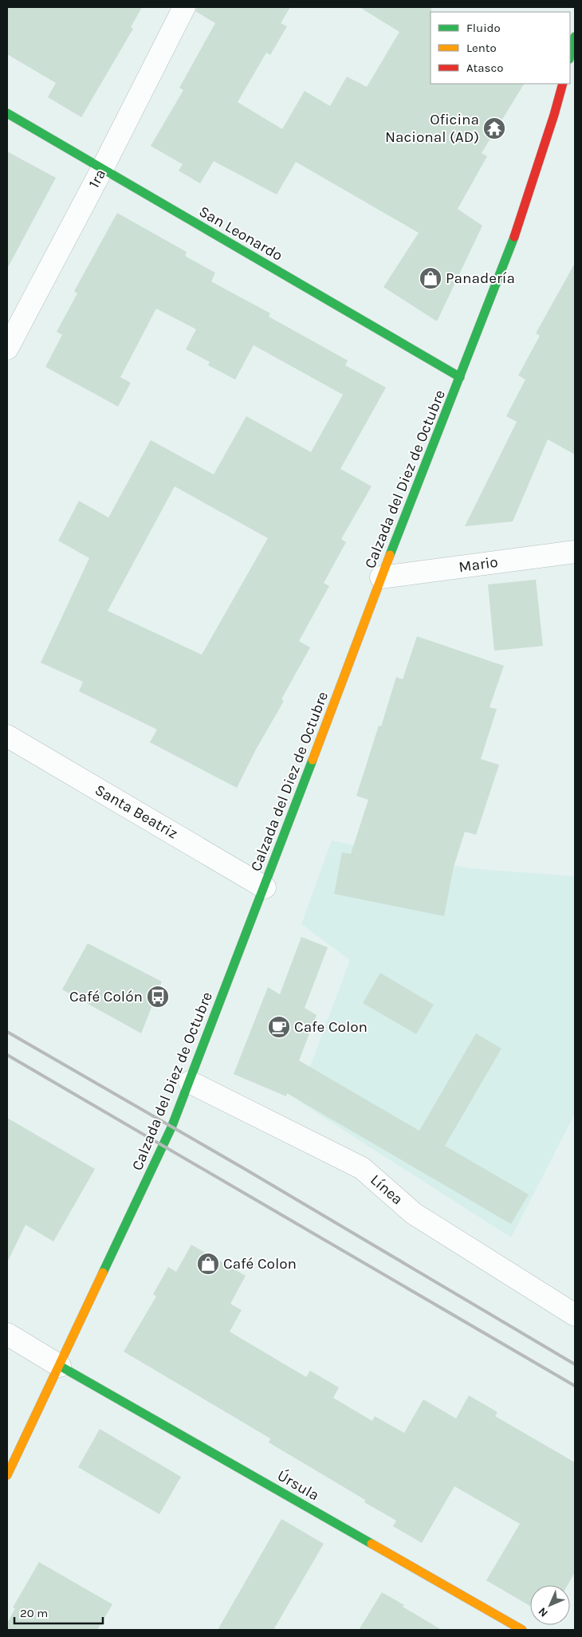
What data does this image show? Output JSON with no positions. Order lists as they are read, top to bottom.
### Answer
{
  "streets": {
    "main road": ["San Leonardo", "Calzada del Diez de Octubre", "Úrsula"],
    "street": [
      "1ra",
      "Mario",
      "Santa Beatriz",
      "Línea"
    ]
  },
  "crossings": [
    ["1ra", "San Leonardo"],
    ["San Leonardo", "Calzada del Diez de Octubre"],
    ["Calzada del Diez de Octubre", "Mario"],
    ["Calzada del Diez de Octubre", "Santa Beatriz"],
    ["Calzada del Diez de Octubre", "Línea"],
    ["Calzada del Diez de Octubre", "Úrsula"]
  ],
  "places": {
    "temple": ["Oficina Nacional (AD)"],
    "shop": ["Panadería", "Café Colon"],
    "bus stop": ["Café Colón"],
    "cafe": ["Cafe Colon"]
  },
  "legend": ["Fluido", "Lento", "Atasco"],
  "scale_bar": "20 m",
  "north": "bottom left"
}
